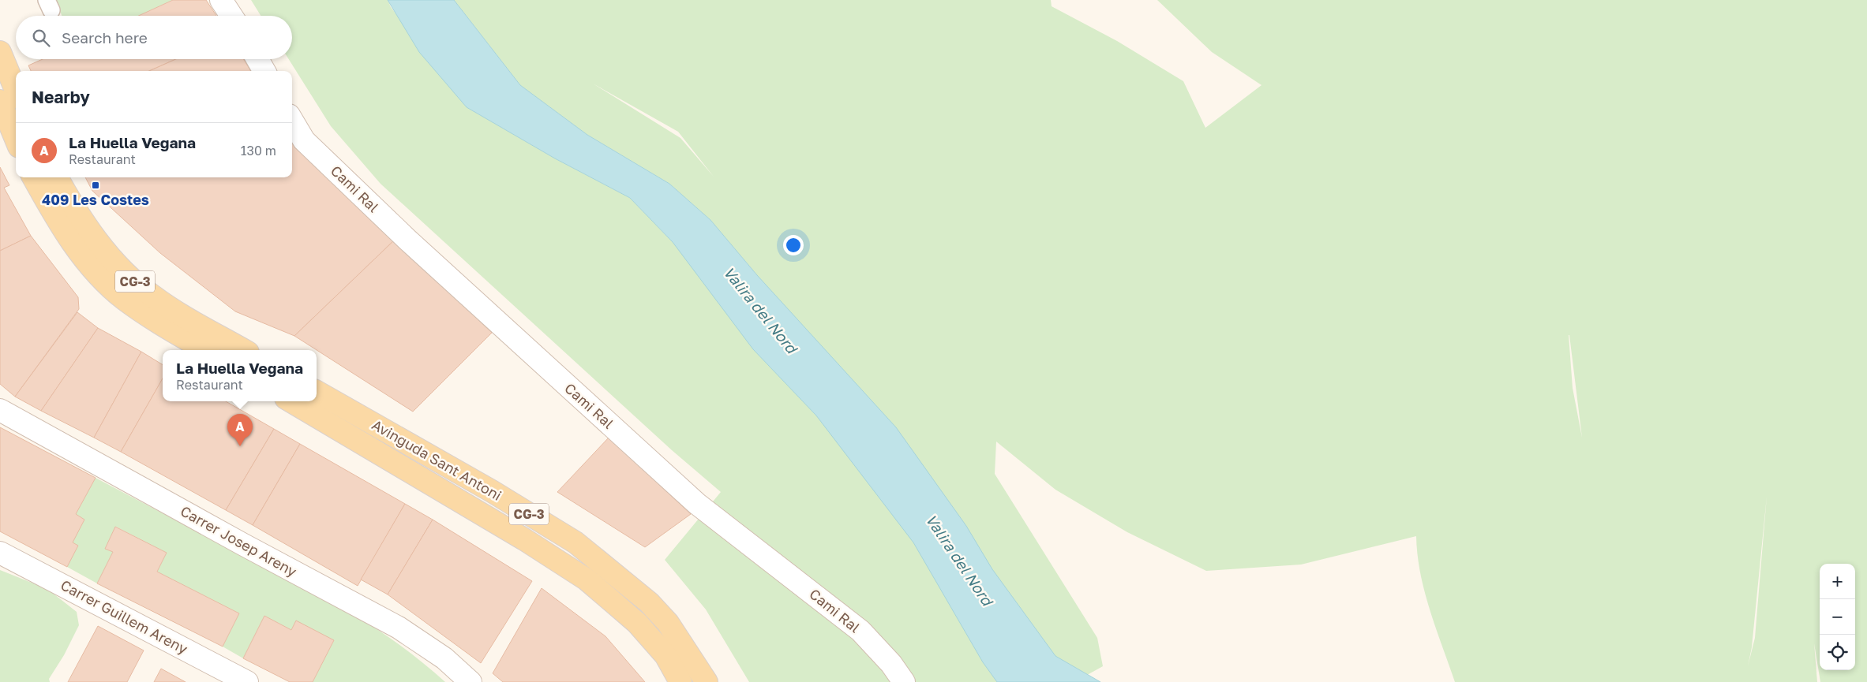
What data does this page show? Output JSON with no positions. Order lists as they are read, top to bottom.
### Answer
{
  "streets": {
    "main road": ["CG-3", "Avinguda Sant Antoni"],
    "street": ["Cami Ral", "Carrer Josep Areny", "Carrer Guillem Areny"]
  },
  "water": ["Valira del Nord"],
  "places": {
    "transit": ["409 Les Costes"]
  },
  "page": {
    "search": "Search here",
    "heading": "Nearby",
    "list": [
      {
        "mark": "A",
        "name": "La Huella Vegana",
        "note": "Restaurant",
        "value": "130 m"
      }
    ],
    "popup": ["La Huella Vegana", "Restaurant"],
    "pins": "A",
    "map_buttons": ["+", "−"]
  }
}
